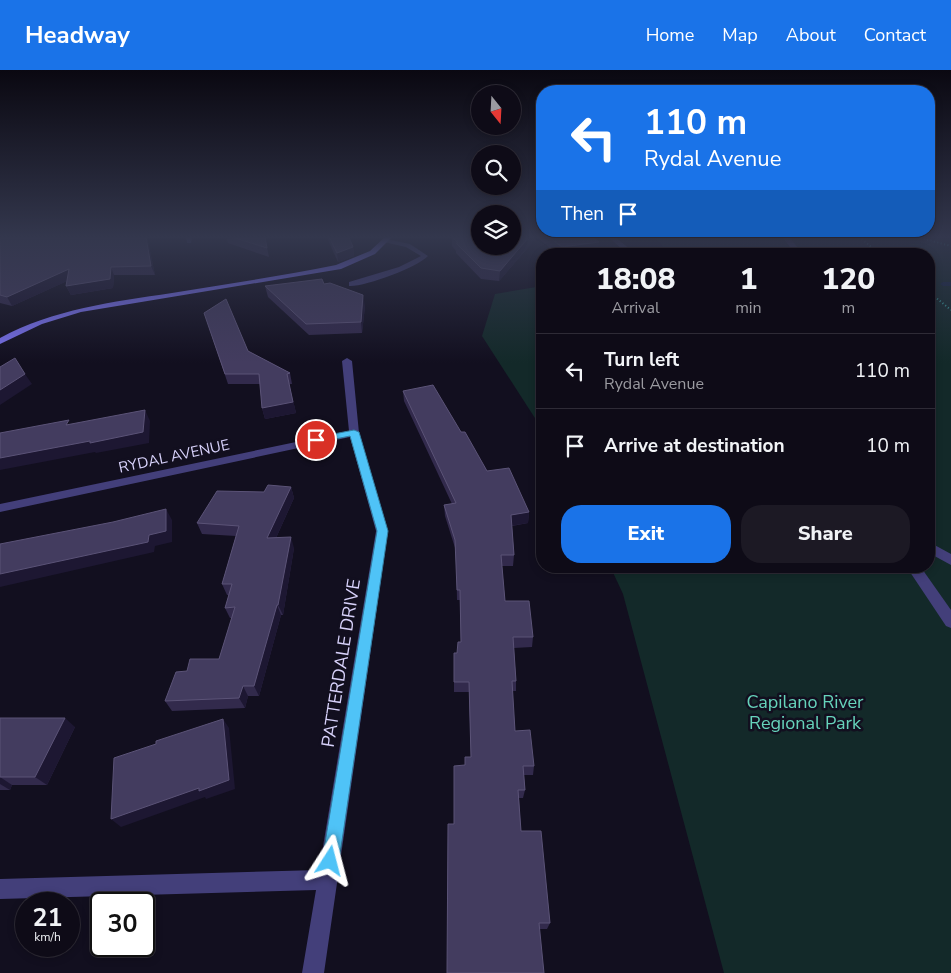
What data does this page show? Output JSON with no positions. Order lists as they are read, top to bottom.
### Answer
{
  "streets": {
    "street": ["RYDAL AVENUE", "PATTERDALE DRIVE"]
  },
  "crossings": [
    ["RYDAL AVENUE", "PATTERDALE DRIVE"]
  ],
  "parks": ["Capilano River Regional Park"],
  "north": "bottom",
  "page": {
    "header": "Headway",
    "nav": [
      "Home",
      "Map",
      "About",
      "Contact"
    ],
    "turn": ["110 m", "Rydal Avenue"],
    "then": "Then",
    "eta": [
      "18:08",
      "Arrival",
      "1",
      "min",
      "120",
      "m"
    ],
    "list": [
      {
        "name": "Turn left",
        "note": "Rydal Avenue",
        "value": "110 m"
      },
      {
        "name": "Arrive at destination",
        "value": "10 m"
      }
    ],
    "buttons": ["Exit", "Share"],
    "speed": "21 km/h",
    "limit": "30"
  }
}
